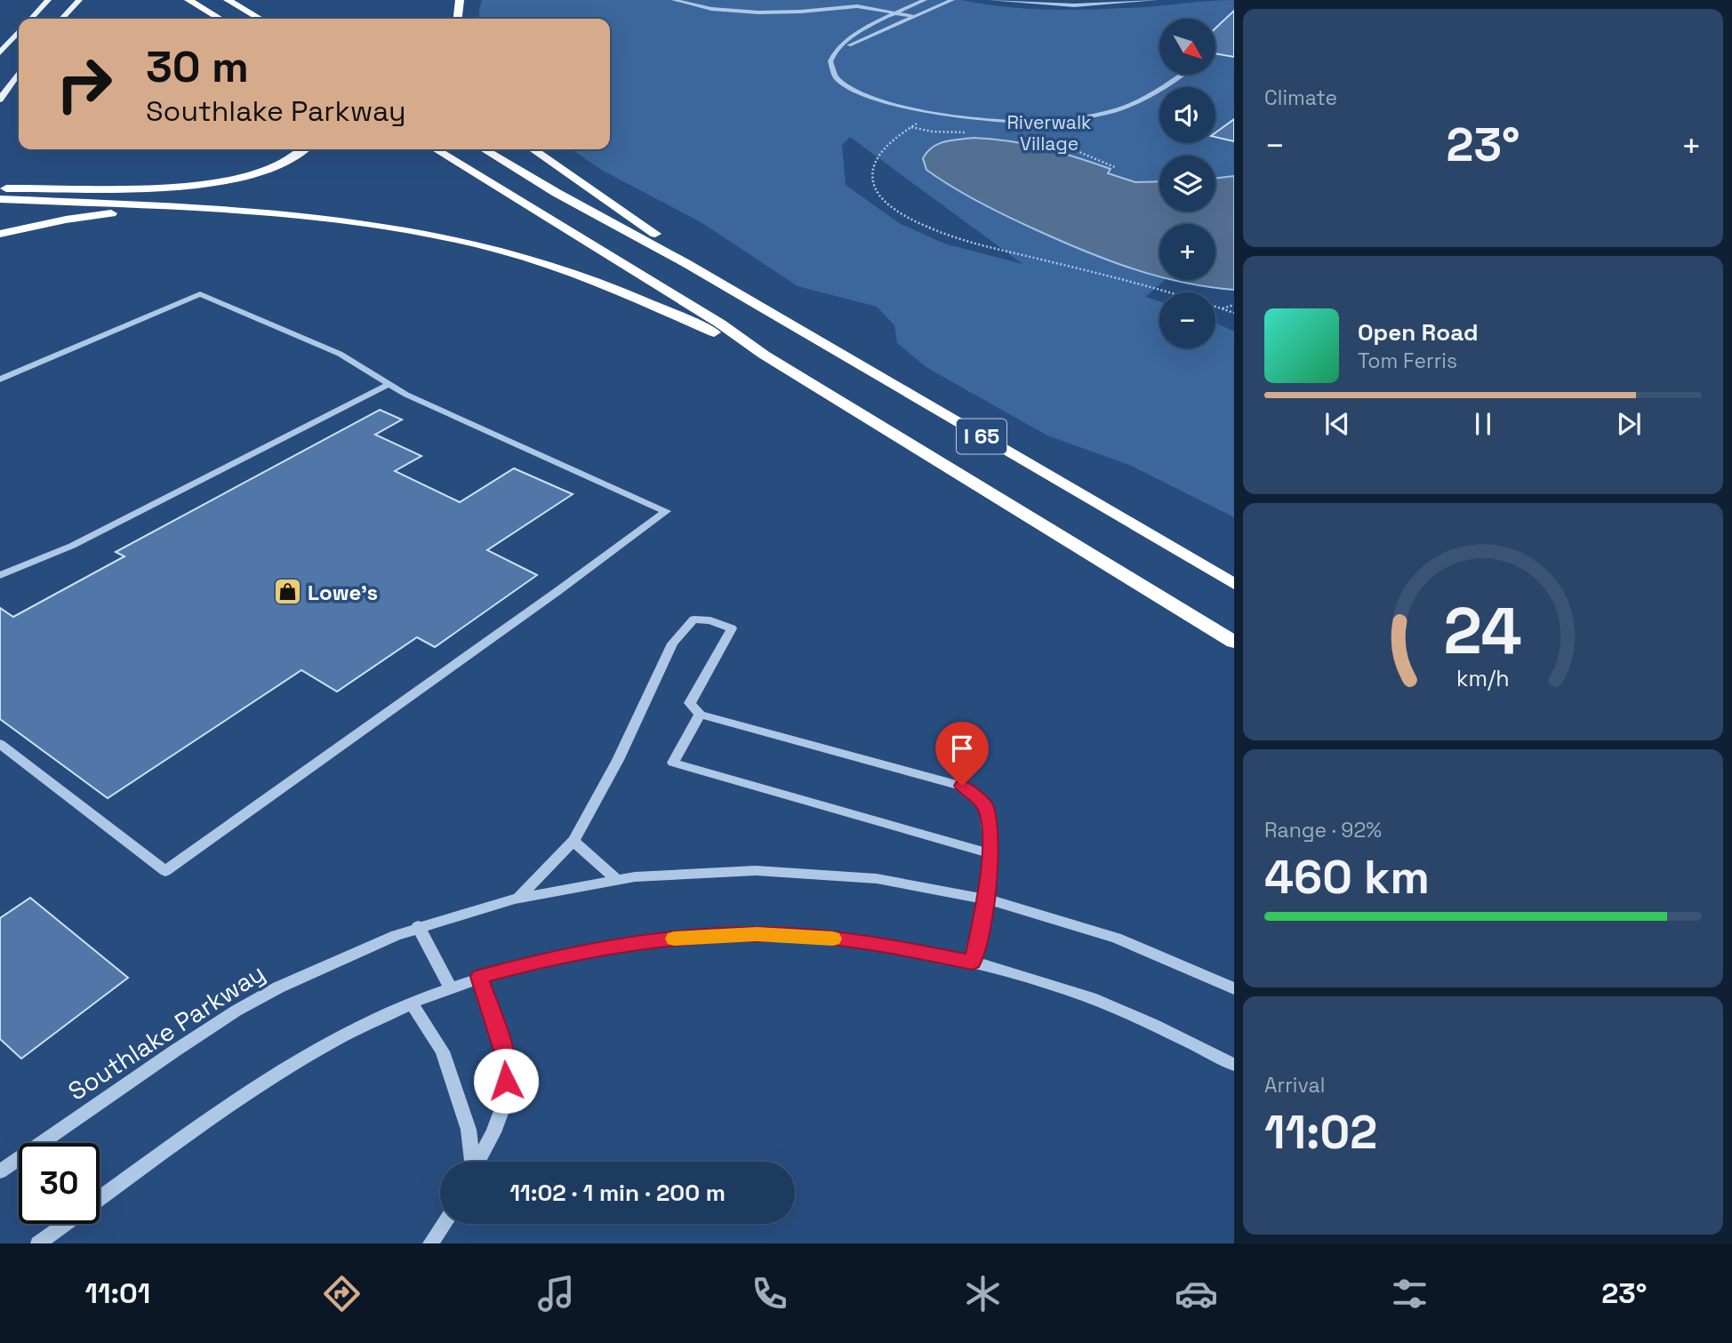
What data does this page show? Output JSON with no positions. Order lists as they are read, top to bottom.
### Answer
{
  "streets": {
    "highway": ["I 65"],
    "street": ["Southlake Parkway"]
  },
  "parks": ["Riverwalk Village"],
  "places": {
    "shop": ["Lowe's"]
  },
  "north": "bottom right",
  "page": {
    "tile": [
      "Climate",
      ["Range · 92%", "460 km"],
      ["Arrival", "11:02"]
    ],
    "map_buttons": ["+", "−"],
    "turn": ["30 m", "Southlake Parkway"],
    "heat": ["−", "23°", "+"],
    "song": ["Open Road", "Tom Ferris"],
    "limit": "30",
    "trip": "11:02 · 1 min · 200 m",
    "tabs": ["11:01", "23°"],
    "gauge": ["24", "km/h"]
  }
}
